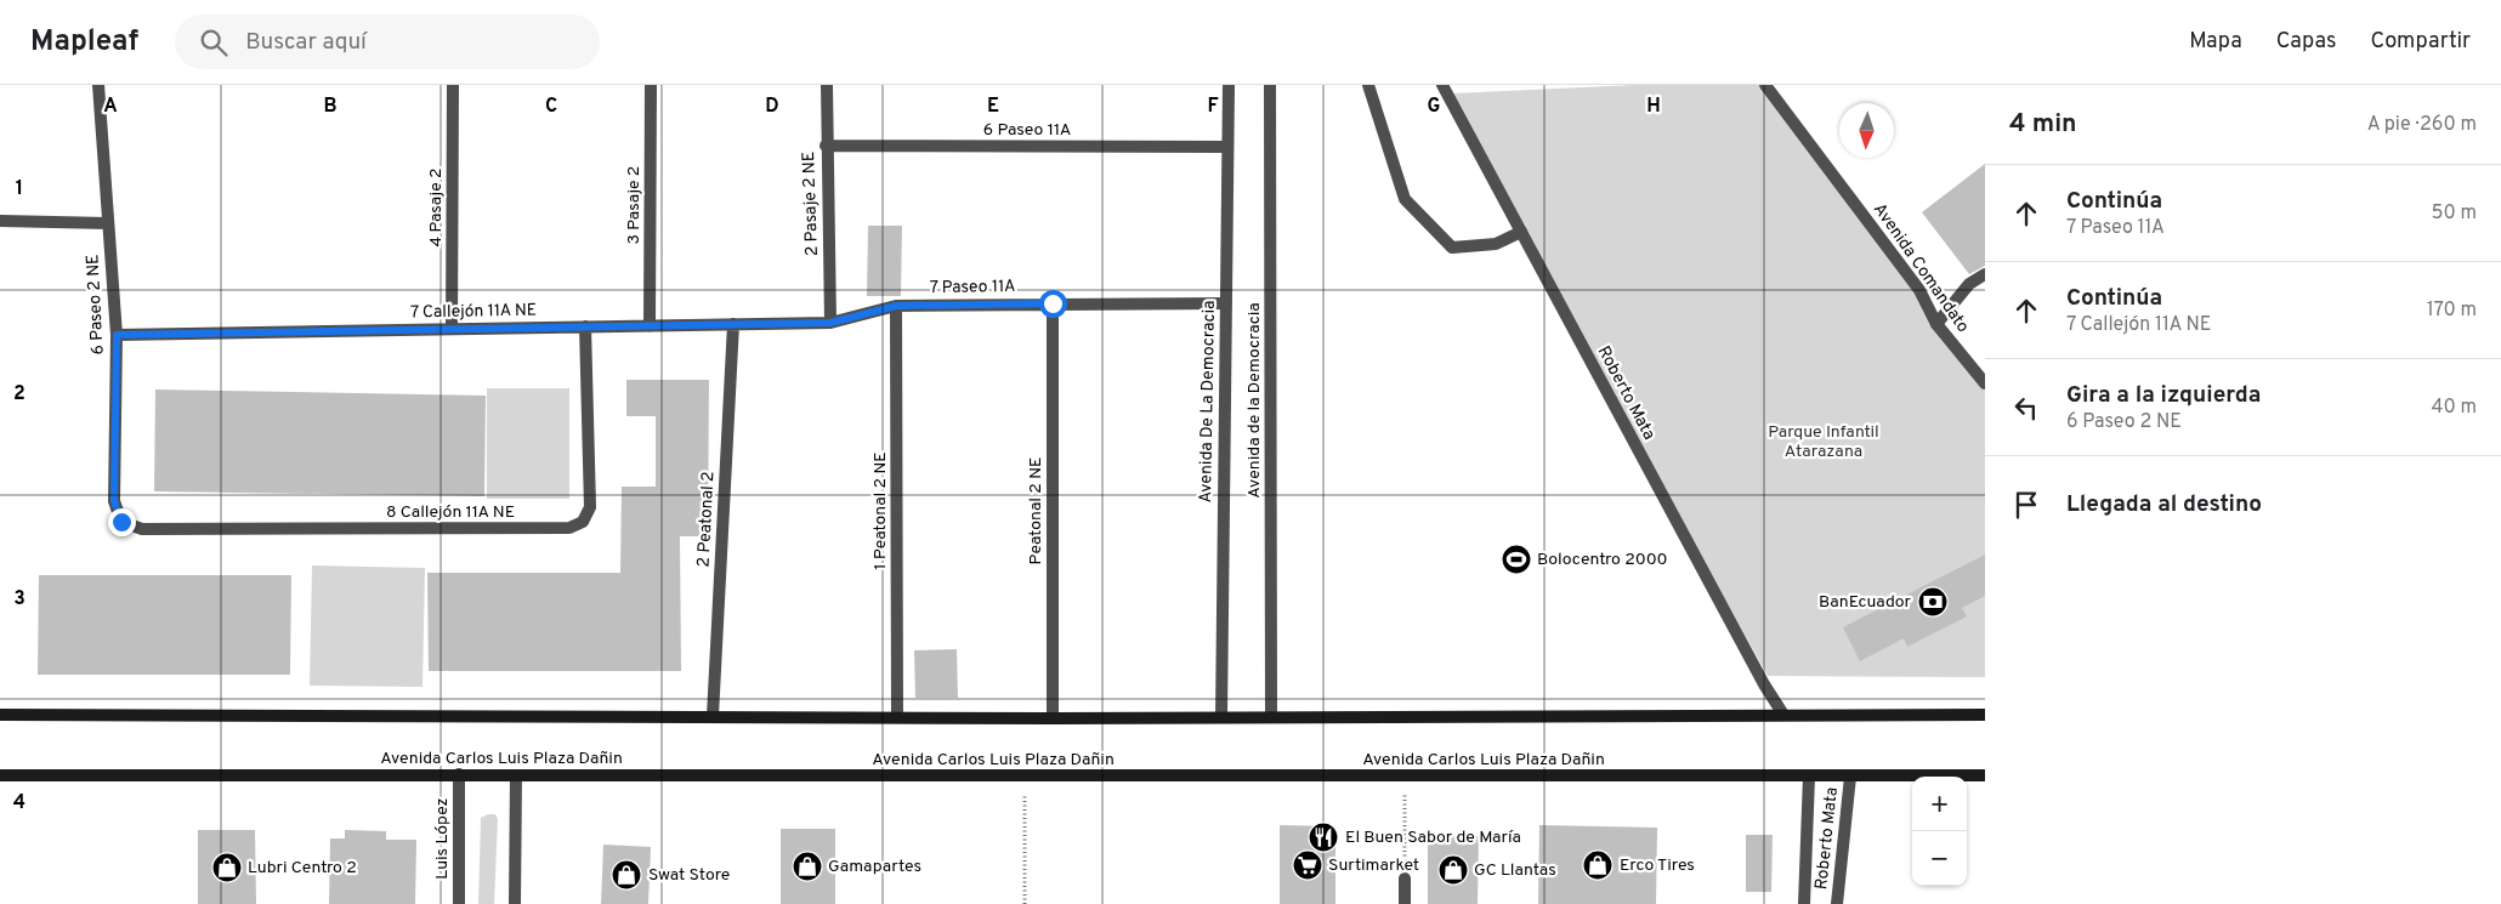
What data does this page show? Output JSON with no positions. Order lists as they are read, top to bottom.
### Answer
{
  "streets": {
    "main road": ["Avenida Carlos Luis Plaza Dañin"],
    "street": [
      "6 Paseo 11A",
      "2 Pasaje 2 NE",
      "3 Pasaje 2",
      "4 Pasaje 2",
      "Avenida Comandato",
      "7 Paseo 11A",
      "6 Paseo 2 NE",
      "7 Callejón 11A NE",
      "Roberto Mata",
      "Avenida de la Democracia",
      "Avenida De La Democracia",
      "1 Peatonal 2 NE",
      "Peatonal 2 NE",
      "8 Callejón 11A NE",
      "2 Peatonal 2",
      "Luis López"
    ]
  },
  "crossings": [
    ["6 Paseo 11A", "2 Pasaje 2 NE"],
    ["6 Paseo 11A", "Avenida De La Democracia"],
    ["2 Pasaje 2 NE", "7 Paseo 11A"],
    ["2 Pasaje 2 NE", "7 Callejón 11A NE"],
    ["3 Pasaje 2", "7 Callejón 11A NE"],
    ["4 Pasaje 2", "7 Callejón 11A NE"],
    ["7 Paseo 11A", "7 Callejón 11A NE"],
    ["7 Paseo 11A", "Avenida De La Democracia"],
    ["7 Paseo 11A", "1 Peatonal 2 NE"],
    ["7 Paseo 11A", "Peatonal 2 NE"],
    ["6 Paseo 2 NE", "7 Callejón 11A NE"],
    ["6 Paseo 2 NE", "8 Callejón 11A NE"],
    ["7 Callejón 11A NE", "8 Callejón 11A NE"],
    ["7 Callejón 11A NE", "2 Peatonal 2"],
    ["Roberto Mata", "Avenida Carlos Luis Plaza Dañin"],
    ["Avenida Carlos Luis Plaza Dañin", "Luis López"]
  ],
  "parks": ["Parque Infantil Atarazana"],
  "places": {
    "sports": ["Bolocentro 2000"],
    "bank": ["BanEcuador"],
    "restaurant": ["El Buen Sabor de María"],
    "supermarket": ["Surtimarket"],
    "shop": [
      "Erco Tires",
      "Gamapartes",
      "Lubri Centro 2",
      "GC Llantas",
      "Swat Store"
    ]
  },
  "north": "bottom",
  "page": {
    "header": "Mapleaf",
    "search": "Buscar aquí",
    "nav": ["Mapa", "Capas", "Compartir"],
    "heading": ["4 min", "A pie · 260 m"],
    "list": [
      ["Continúa", "7 Paseo 11A", "50 m"],
      ["Continúa", "7 Callejón 11A NE", "170 m"],
      ["Gira a la izquierda", "6 Paseo 2 NE", "40 m"],
      "Llegada al destino"
    ],
    "map_buttons": ["+", "−"]
  },
  "grid": {
    "columns": [
      "A",
      "B",
      "C",
      "D",
      "E",
      "F",
      "G",
      "H"
    ],
    "rows": [
      "1",
      "2",
      "3",
      "4"
    ]
  }
}
